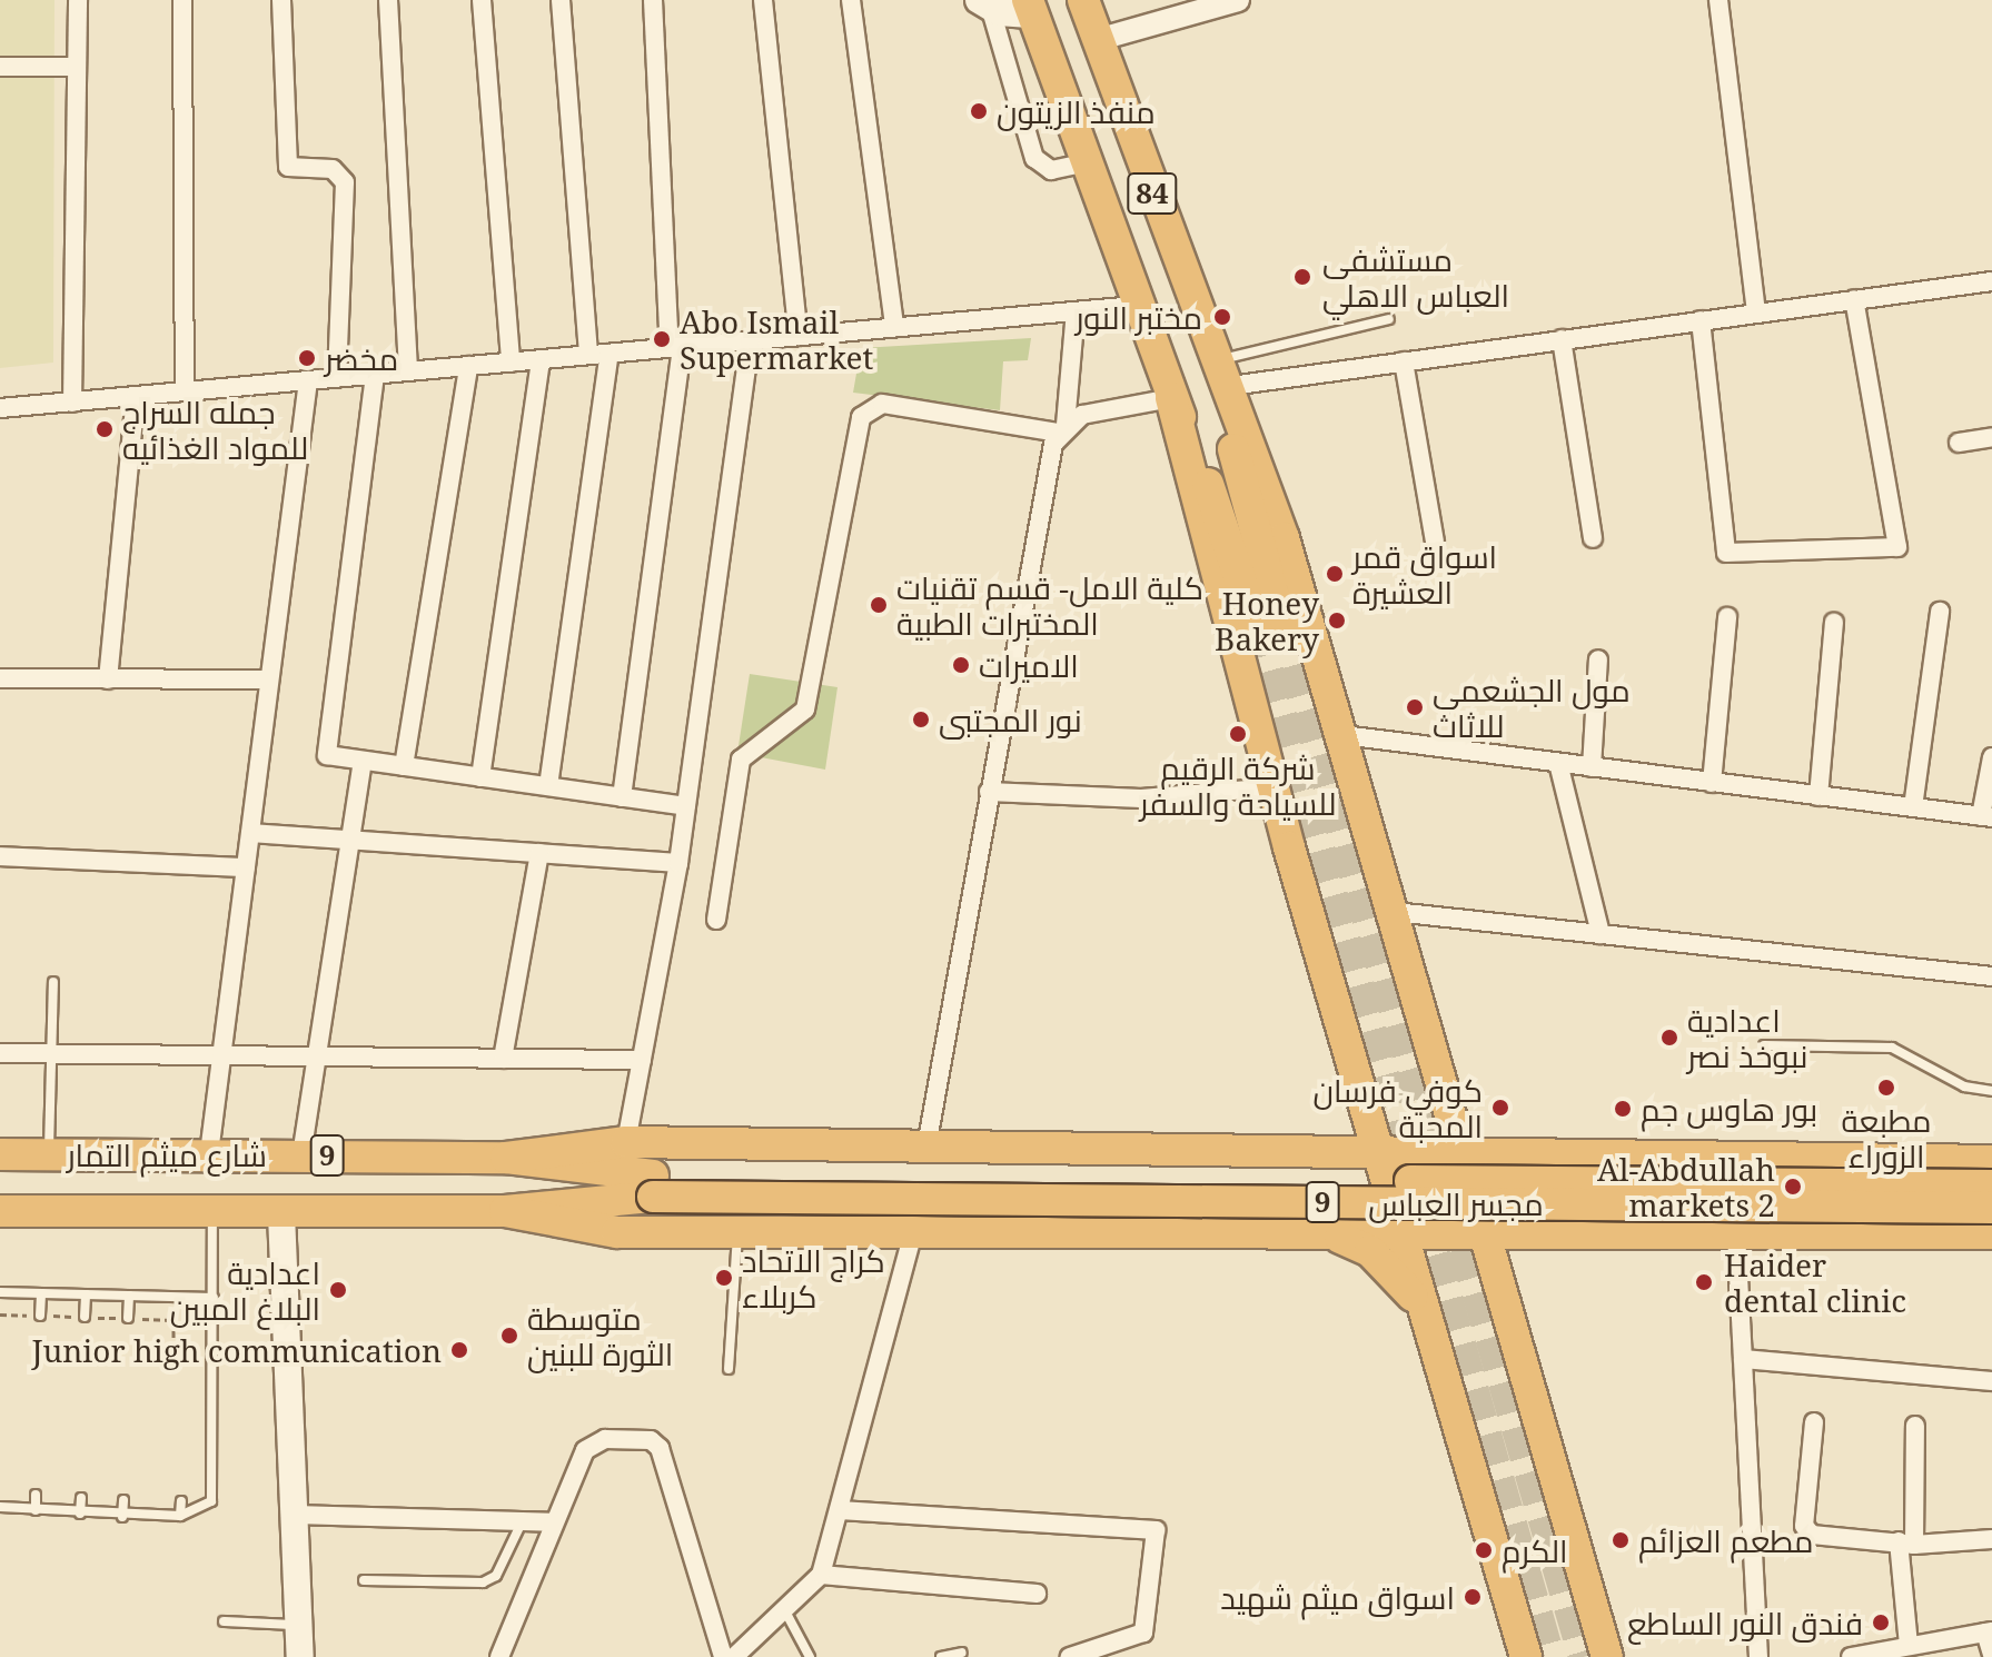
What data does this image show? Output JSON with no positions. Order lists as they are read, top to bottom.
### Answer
{
  "streets": {
    "highway": [
      "84",
      "شارع ميثم التمار",
      "9",
      "مجسر العباس"
    ]
  },
  "crossings": [
    ["شارع ميثم التمار", "مجسر العباس"]
  ],
  "places": [
    "منفذ الزيتون",
    "مستشفى العباس الاهلي",
    "مختبر النور",
    "Abo Ismail Supermarket",
    "مخضر",
    "جمله السراج للمواد الغذائيه",
    "اسواق قمر العشيرة",
    "كلية الامل- قسم تقنيات المختبرات الطبية",
    "Honey Bakery",
    "الاميرات",
    "مول الجشعمي للاثاث",
    "نور المجتبى",
    "شركة الرقيم للسياحة والسفر",
    "اعدادية نبوخذ نصر",
    "مطبعة الزوراء",
    "كوفي فرسان المحبة",
    "بور هاوس جم",
    "Al-Abdullah markets 2",
    "كراج الاتحاد كربلاء",
    "Haider dental clinic",
    "اعدادية البلاغ المبين",
    "متوسطة الثورة للبنين",
    "Junior high communication",
    "مطعم العزائم",
    "الكرم",
    "اسواق ميثم شهيد",
    "فندق النور الساطع"
  ]
}
